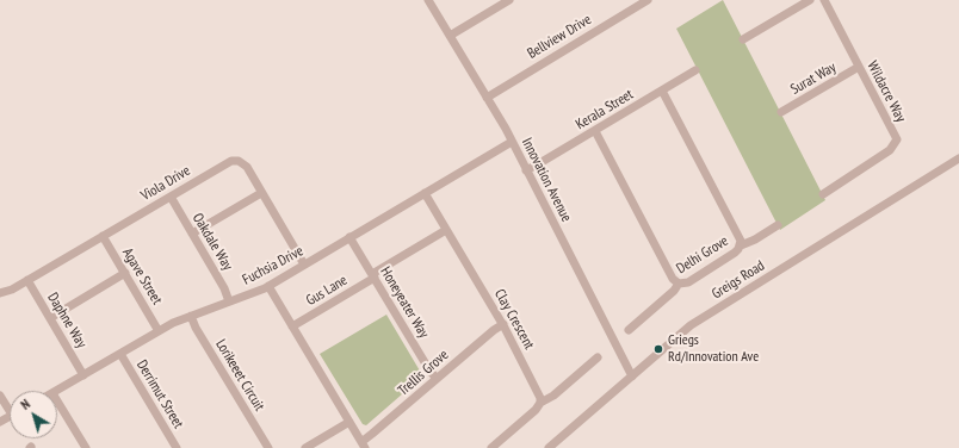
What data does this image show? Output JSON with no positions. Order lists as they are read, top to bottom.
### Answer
{
  "streets": {
    "street": [
      "Bellview Drive",
      "Surat Way",
      "Wildacre Way",
      "Kerala Street",
      "Innovation Avenue",
      "Viola Drive",
      "Oakdale Way",
      "Delhi Grove",
      "Fuchsia Drive",
      "Agave Street",
      "Greigs Road",
      "Gus Lane",
      "Honeyeater Way",
      "Clay Crescent",
      "Daphne Way",
      "Trellis Grove",
      "Lorikeeet Circuit",
      "Derrimut Street"
    ]
  },
  "crossings": [
    ["Bellview Drive", "Innovation Avenue"],
    ["Surat Way", "Wildacre Way"],
    ["Kerala Street", "Innovation Avenue"],
    ["Kerala Street", "Delhi Grove"],
    ["Innovation Avenue", "Fuchsia Drive"],
    ["Innovation Avenue", "Greigs Road"],
    ["Viola Drive", "Oakdale Way"],
    ["Viola Drive", "Fuchsia Drive"],
    ["Viola Drive", "Agave Street"],
    ["Viola Drive", "Daphne Way"],
    ["Oakdale Way", "Fuchsia Drive"],
    ["Fuchsia Drive", "Agave Street"],
    ["Fuchsia Drive", "Honeyeater Way"],
    ["Fuchsia Drive", "Clay Crescent"],
    ["Fuchsia Drive", "Daphne Way"],
    ["Fuchsia Drive", "Lorikeeet Circuit"],
    ["Fuchsia Drive", "Derrimut Street"],
    ["Gus Lane", "Honeyeater Way"],
    ["Gus Lane", "Clay Crescent"],
    ["Honeyeater Way", "Trellis Grove"],
    ["Clay Crescent", "Trellis Grove"]
  ],
  "places": ["Griegs Rd/Innovation Ave"],
  "north": "top left"
}
